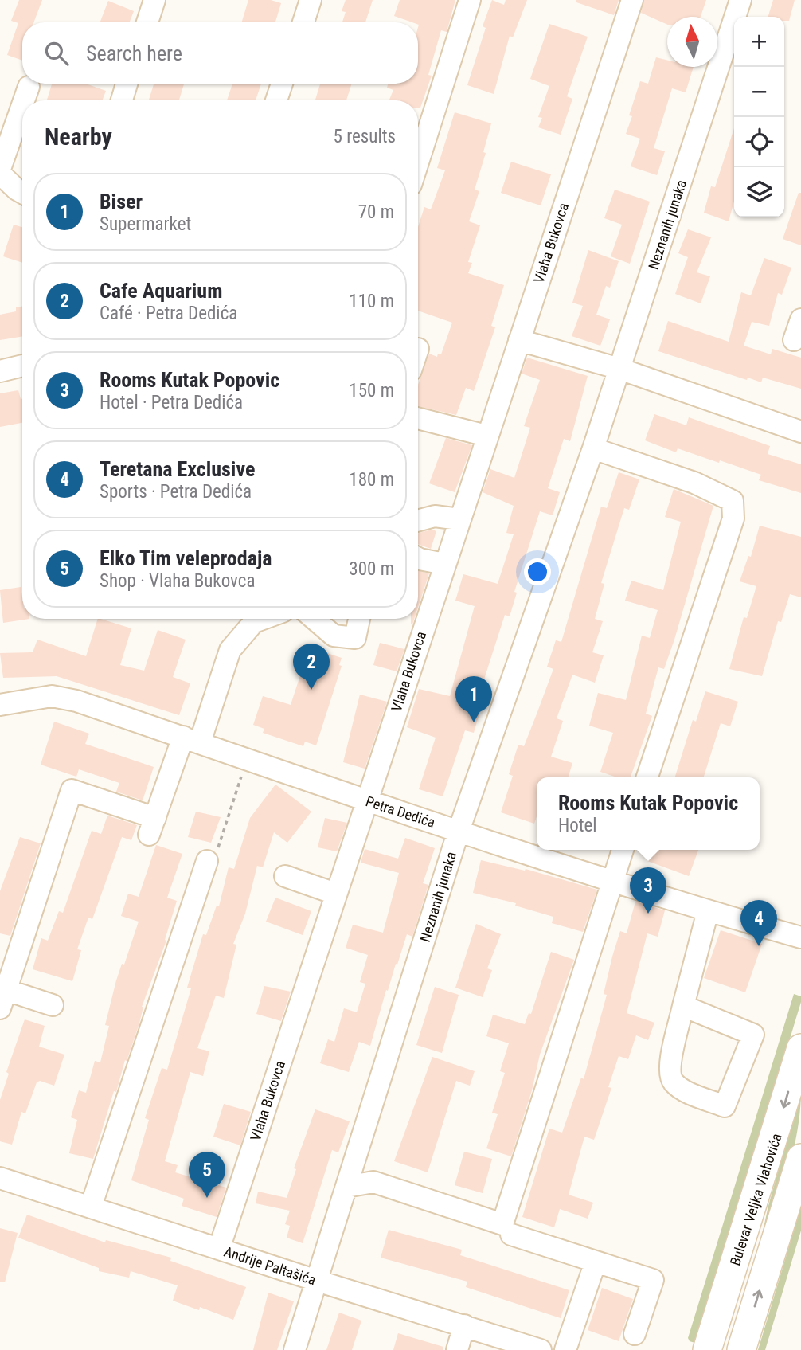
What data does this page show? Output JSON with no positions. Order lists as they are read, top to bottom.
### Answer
{
  "streets": {
    "main road": ["Bulevar Veljka Vlahovića"],
    "street": [
      "Neznanih junaka",
      "Vlaha Bukovca",
      "Petra Dedića",
      "Andrije Paltašića"
    ]
  },
  "crossings": [
    ["Neznanih junaka", "Petra Dedića"],
    ["Neznanih junaka", "Andrije Paltašića"],
    ["Vlaha Bukovca", "Petra Dedića"],
    ["Vlaha Bukovca", "Andrije Paltašića"]
  ],
  "north": "top",
  "page": {
    "map_buttons": ["+", "−"],
    "search": "Search here",
    "heading": ["Nearby", "5 results"],
    "list": [
      {
        "mark": "1",
        "name": "Biser",
        "note": "Supermarket",
        "value": "70 m"
      },
      {
        "mark": "2",
        "name": "Cafe Aquarium",
        "note": "Café · Petra Dedića",
        "value": "110 m"
      },
      {
        "mark": "3",
        "name": "Rooms Kutak Popovic",
        "note": "Hotel · Petra Dedića",
        "value": "150 m"
      },
      {
        "mark": "4",
        "name": "Teretana Exclusive",
        "note": "Sports · Petra Dedića",
        "value": "180 m"
      },
      {
        "mark": "5",
        "name": "Elko Tim veleprodaja",
        "note": "Shop · Vlaha Bukovca",
        "value": "300 m"
      }
    ],
    "pins": [
      "2",
      "1",
      "3",
      "4",
      "5"
    ],
    "popup": ["Rooms Kutak Popovic", "Hotel"]
  }
}
